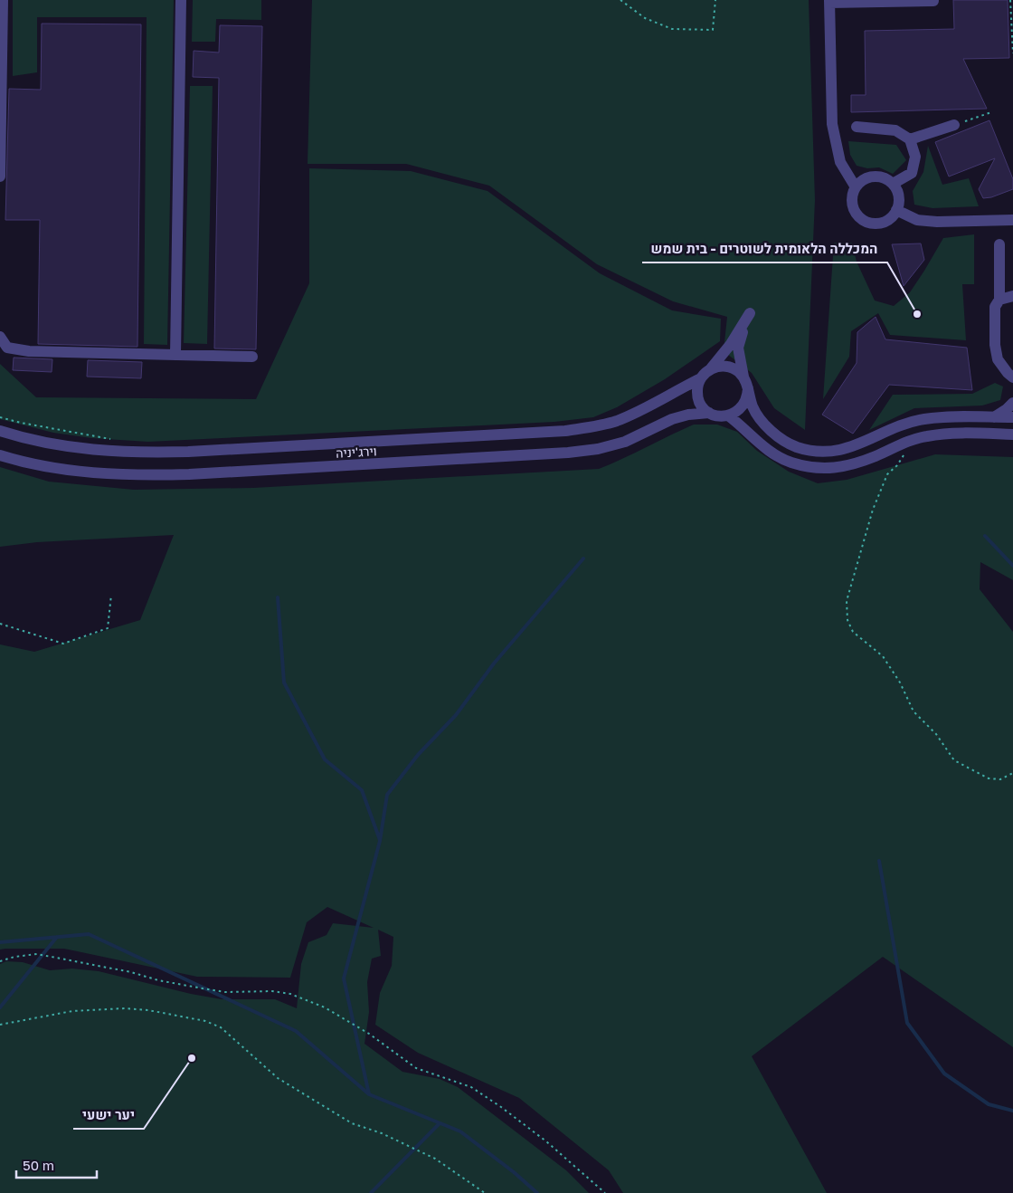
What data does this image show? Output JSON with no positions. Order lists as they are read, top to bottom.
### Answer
{
  "streets": {
    "street": ["וירג'יניה"]
  },
  "places": ["המכללה הלאומית לשוטרים - בית שמש", "יער ישעי"],
  "scale_bar": "50 m"
}
